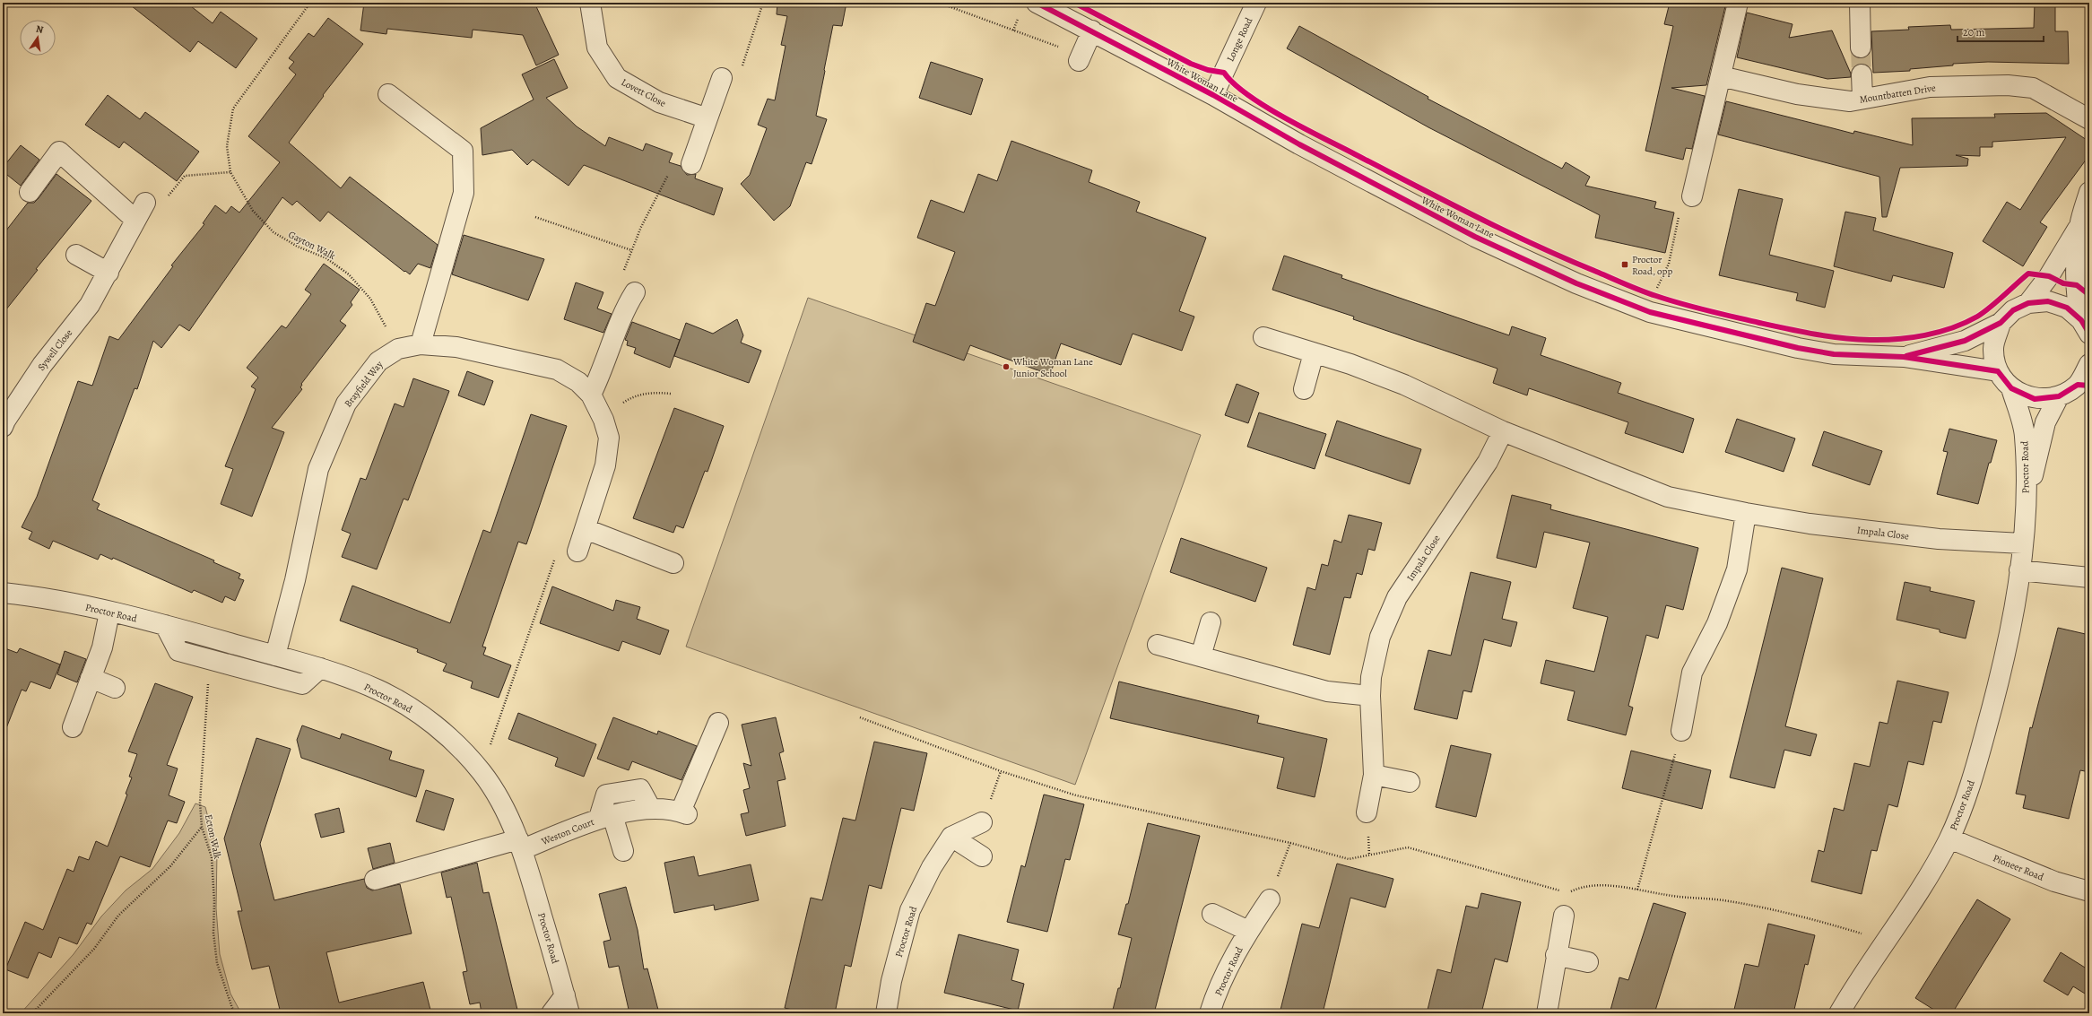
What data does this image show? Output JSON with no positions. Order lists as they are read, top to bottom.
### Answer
{
  "streets": {
    "street": [
      "Longe Road",
      "White Woman Lane",
      "Lovett Close",
      "Mountbatten Drive",
      "Sywell Close",
      "Brayfield Way",
      "Proctor Road",
      "Impala Close",
      "Weston Court",
      "Pioneer Road"
    ],
    "path": ["Gayton Walk", "Ecton Walk"]
  },
  "crossings": [
    ["Longe Road", "White Woman Lane"],
    ["White Woman Lane", "Proctor Road"],
    ["Gayton Walk", "Brayfield Way"],
    ["Brayfield Way", "Proctor Road"],
    ["Proctor Road", "Impala Close"],
    ["Proctor Road", "Weston Court"],
    ["Proctor Road", "Pioneer Road"]
  ],
  "places": {
    "transit": ["Proctor Road, opp"],
    "other": ["White Woman Lane Junior School"]
  },
  "scale_bar": "20 m",
  "north": "top"
}
